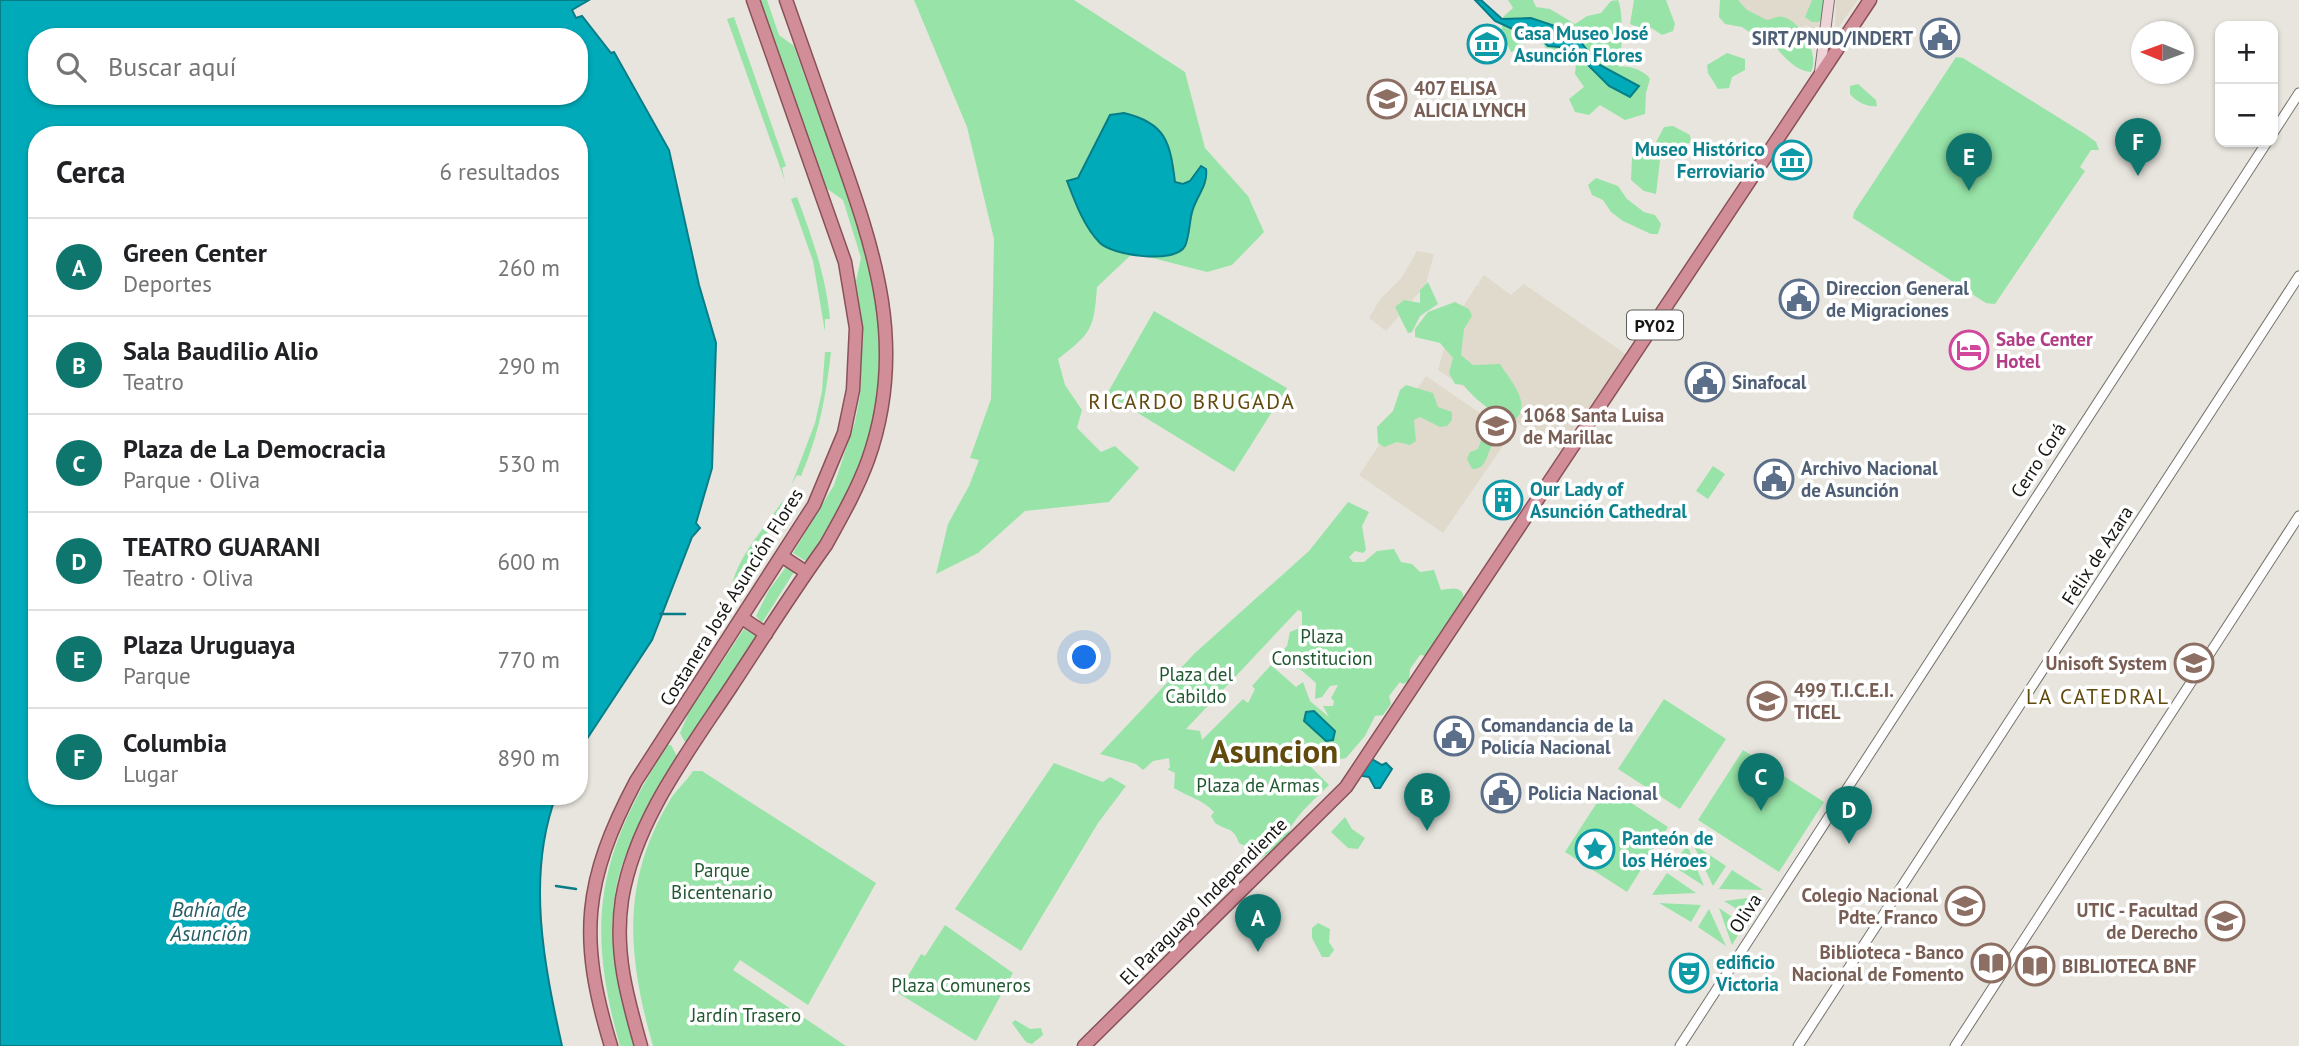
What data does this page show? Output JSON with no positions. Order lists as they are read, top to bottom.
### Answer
{
  "streets": {
    "highway": ["PY02", "Costanera José Asunción Flores", "El Paraguayo Independiente"],
    "street": ["Cerro Corá", "Félix de Azara", "Oliva"]
  },
  "crossings": [
    ["PY02", "El Paraguayo Independiente"],
    ["Cerro Corá", "Oliva"]
  ],
  "districts": ["RICARDO BRUGADA", "LA CATEDRAL", "Asuncion"],
  "water": ["Bahía de Asunción"],
  "parks": [
    "Plaza Constitucion",
    "Plaza del Cabildo",
    "Plaza de Armas",
    "Parque Bicentenario",
    "Plaza Comuneros",
    "Jardín Trasero"
  ],
  "places": {
    "public building": [
      "SIRT/PNUD/INDERT",
      "Direccion General de Migraciones",
      "Sinafocal",
      "Archivo Nacional de Asunción",
      "Comandancia de la Policía Nacional",
      "Policia Nacional"
    ],
    "museum": ["Casa Museo José Asunción Flores", "Museo Histórico Ferroviario"],
    "school or university": [
      "407 ELISA ALICIA LYNCH",
      "1068 Santa Luisa de Marillac",
      "Unisoft System",
      "499 T.I.C.E.I. TICEL",
      "Colegio Nacional Pdte. Franco",
      "UTIC - Facultad de Derecho"
    ],
    "hotel": ["Sabe Center Hotel"],
    "building": ["Our Lady of Asunción Cathedral"],
    "place": ["Panteón de los Héroes"],
    "library": ["Biblioteca - Banco Nacional de Fomento", "BIBLIOTECA BNF"],
    "theatre": ["edificio Victoria"]
  },
  "north": "left",
  "page": {
    "map_buttons": ["+", "−"],
    "search": "Buscar aquí",
    "pins": [
      "F",
      "E",
      "C",
      "B",
      "D",
      "A"
    ],
    "heading": ["Cerca", "6 resultados"],
    "list": [
      {
        "mark": "A",
        "name": "Green Center",
        "note": "Deportes",
        "value": "260 m"
      },
      {
        "mark": "B",
        "name": "Sala Baudilio Alio",
        "note": "Teatro",
        "value": "290 m"
      },
      {
        "mark": "C",
        "name": "Plaza de La Democracia",
        "note": "Parque · Oliva",
        "value": "530 m"
      },
      {
        "mark": "D",
        "name": "TEATRO GUARANI",
        "note": "Teatro · Oliva",
        "value": "600 m"
      },
      {
        "mark": "E",
        "name": "Plaza Uruguaya",
        "note": "Parque",
        "value": "770 m"
      },
      {
        "mark": "F",
        "name": "Columbia",
        "note": "Lugar",
        "value": "890 m"
      }
    ]
  }
}
